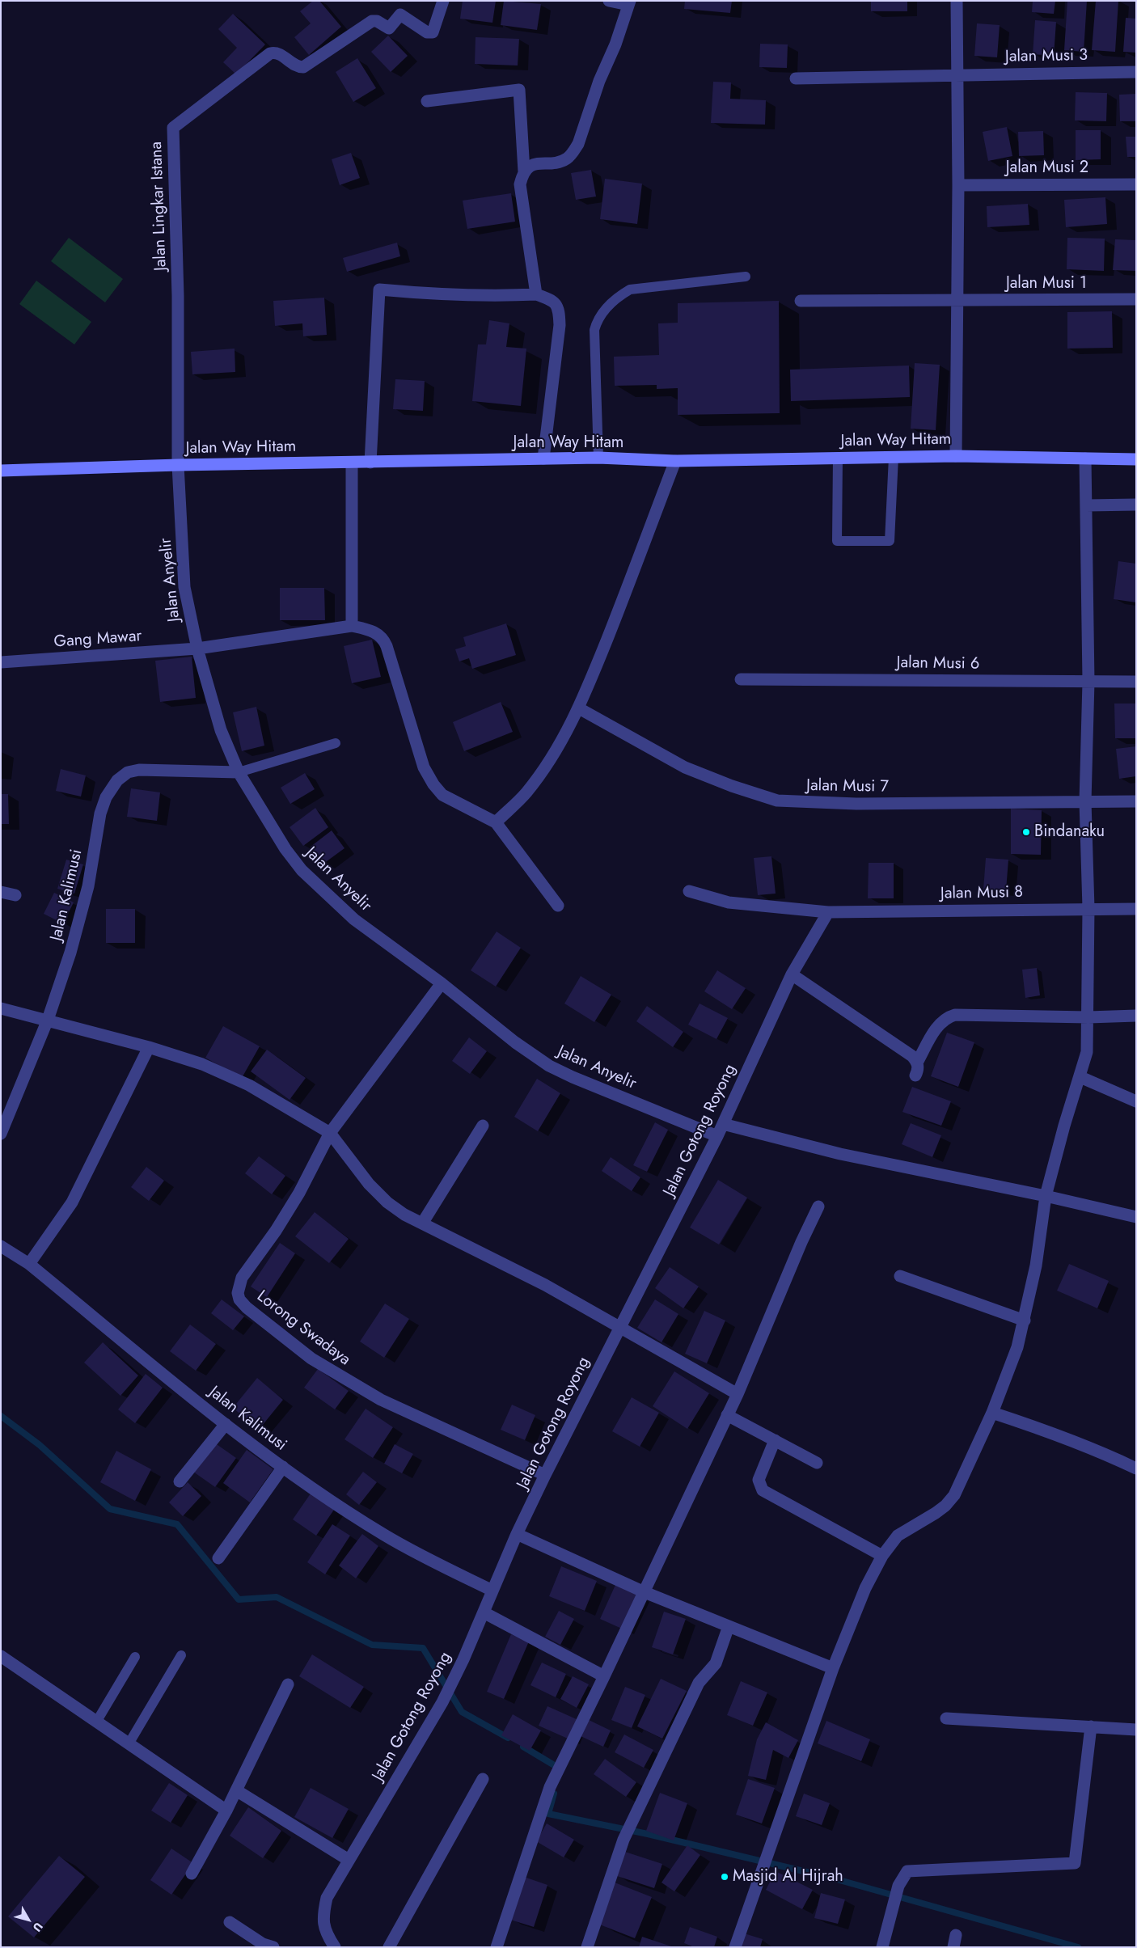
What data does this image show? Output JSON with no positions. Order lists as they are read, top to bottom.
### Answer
{
  "streets": {
    "street": [
      "Jalan Musi 3",
      "Jalan Musi 2",
      "Jalan Lingkar Istana",
      "Jalan Musi 1",
      "Jalan Way Hitam",
      "Jalan Anyelir",
      "Gang Mawar",
      "Jalan Musi 6",
      "Jalan Musi 7",
      "Jalan Musi 8",
      "Jalan Kalimusi",
      "Jalan Gotong Royong",
      "Lorong Swadaya"
    ]
  },
  "crossings": [
    ["Jalan Lingkar Istana", "Jalan Way Hitam"],
    ["Jalan Lingkar Istana", "Jalan Anyelir"],
    ["Jalan Way Hitam", "Jalan Anyelir"],
    ["Jalan Anyelir", "Gang Mawar"],
    ["Jalan Anyelir", "Jalan Kalimusi"],
    ["Jalan Anyelir", "Jalan Gotong Royong"],
    ["Jalan Musi 8", "Jalan Gotong Royong"],
    ["Jalan Kalimusi", "Jalan Gotong Royong"],
    ["Jalan Gotong Royong", "Lorong Swadaya"]
  ],
  "places": ["Bindanaku", "Masjid Al Hijrah"],
  "north": "bottom right"
}
